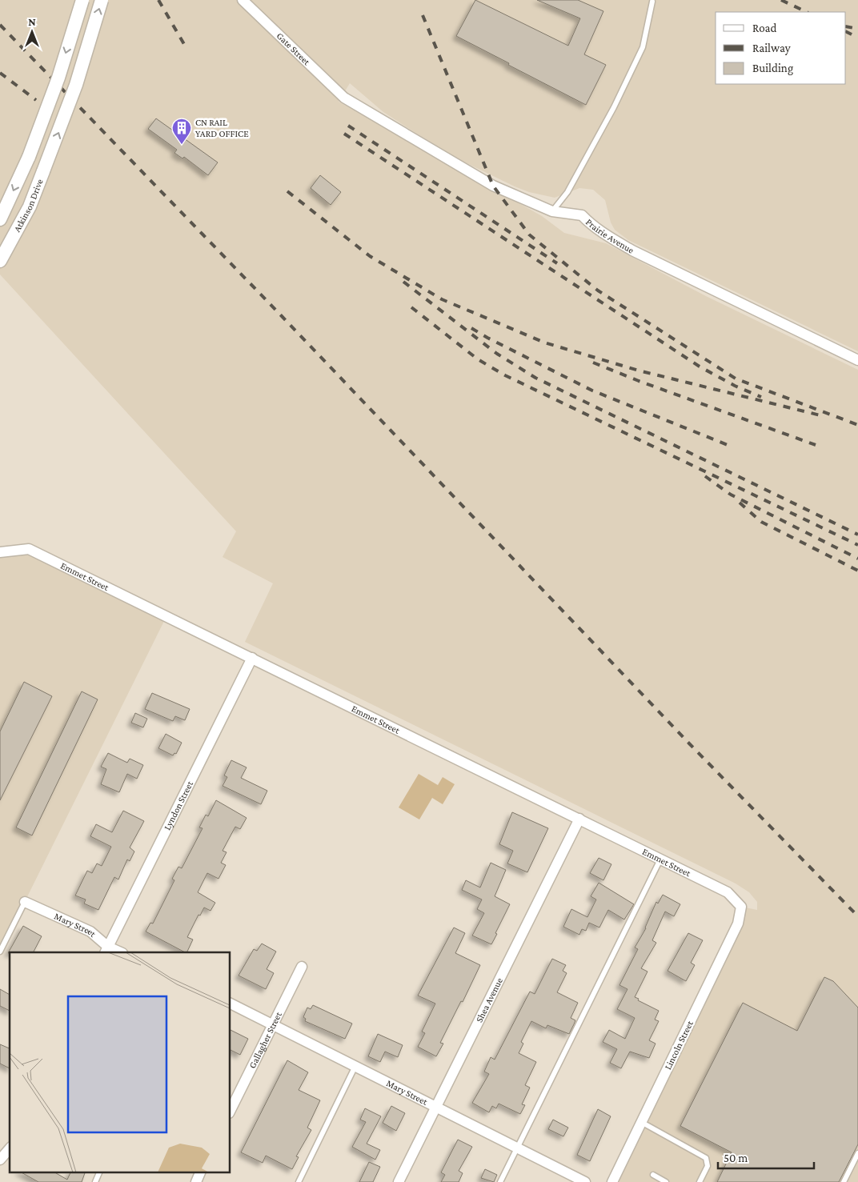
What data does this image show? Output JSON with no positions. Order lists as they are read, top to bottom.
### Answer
{
  "streets": {
    "street": [
      "Gate Street",
      "Atkinson Drive",
      "Prairie Avenue",
      "Emmet Street",
      "Lyndon Street",
      "Mary Street",
      "Shea Avenue",
      "Gallagher Street",
      "Lincoln Street"
    ]
  },
  "crossings": [
    ["Gate Street", "Prairie Avenue"],
    ["Emmet Street", "Lyndon Street"],
    ["Emmet Street", "Shea Avenue"],
    ["Emmet Street", "Lincoln Street"],
    ["Lyndon Street", "Mary Street"],
    ["Mary Street", "Shea Avenue"],
    ["Mary Street", "Gallagher Street"]
  ],
  "places": {
    "building": ["CN RAIL YARD OFFICE"]
  },
  "legend": ["Road", "Railway", "Building"],
  "scale_bar": "50 m",
  "north": "top"
}
